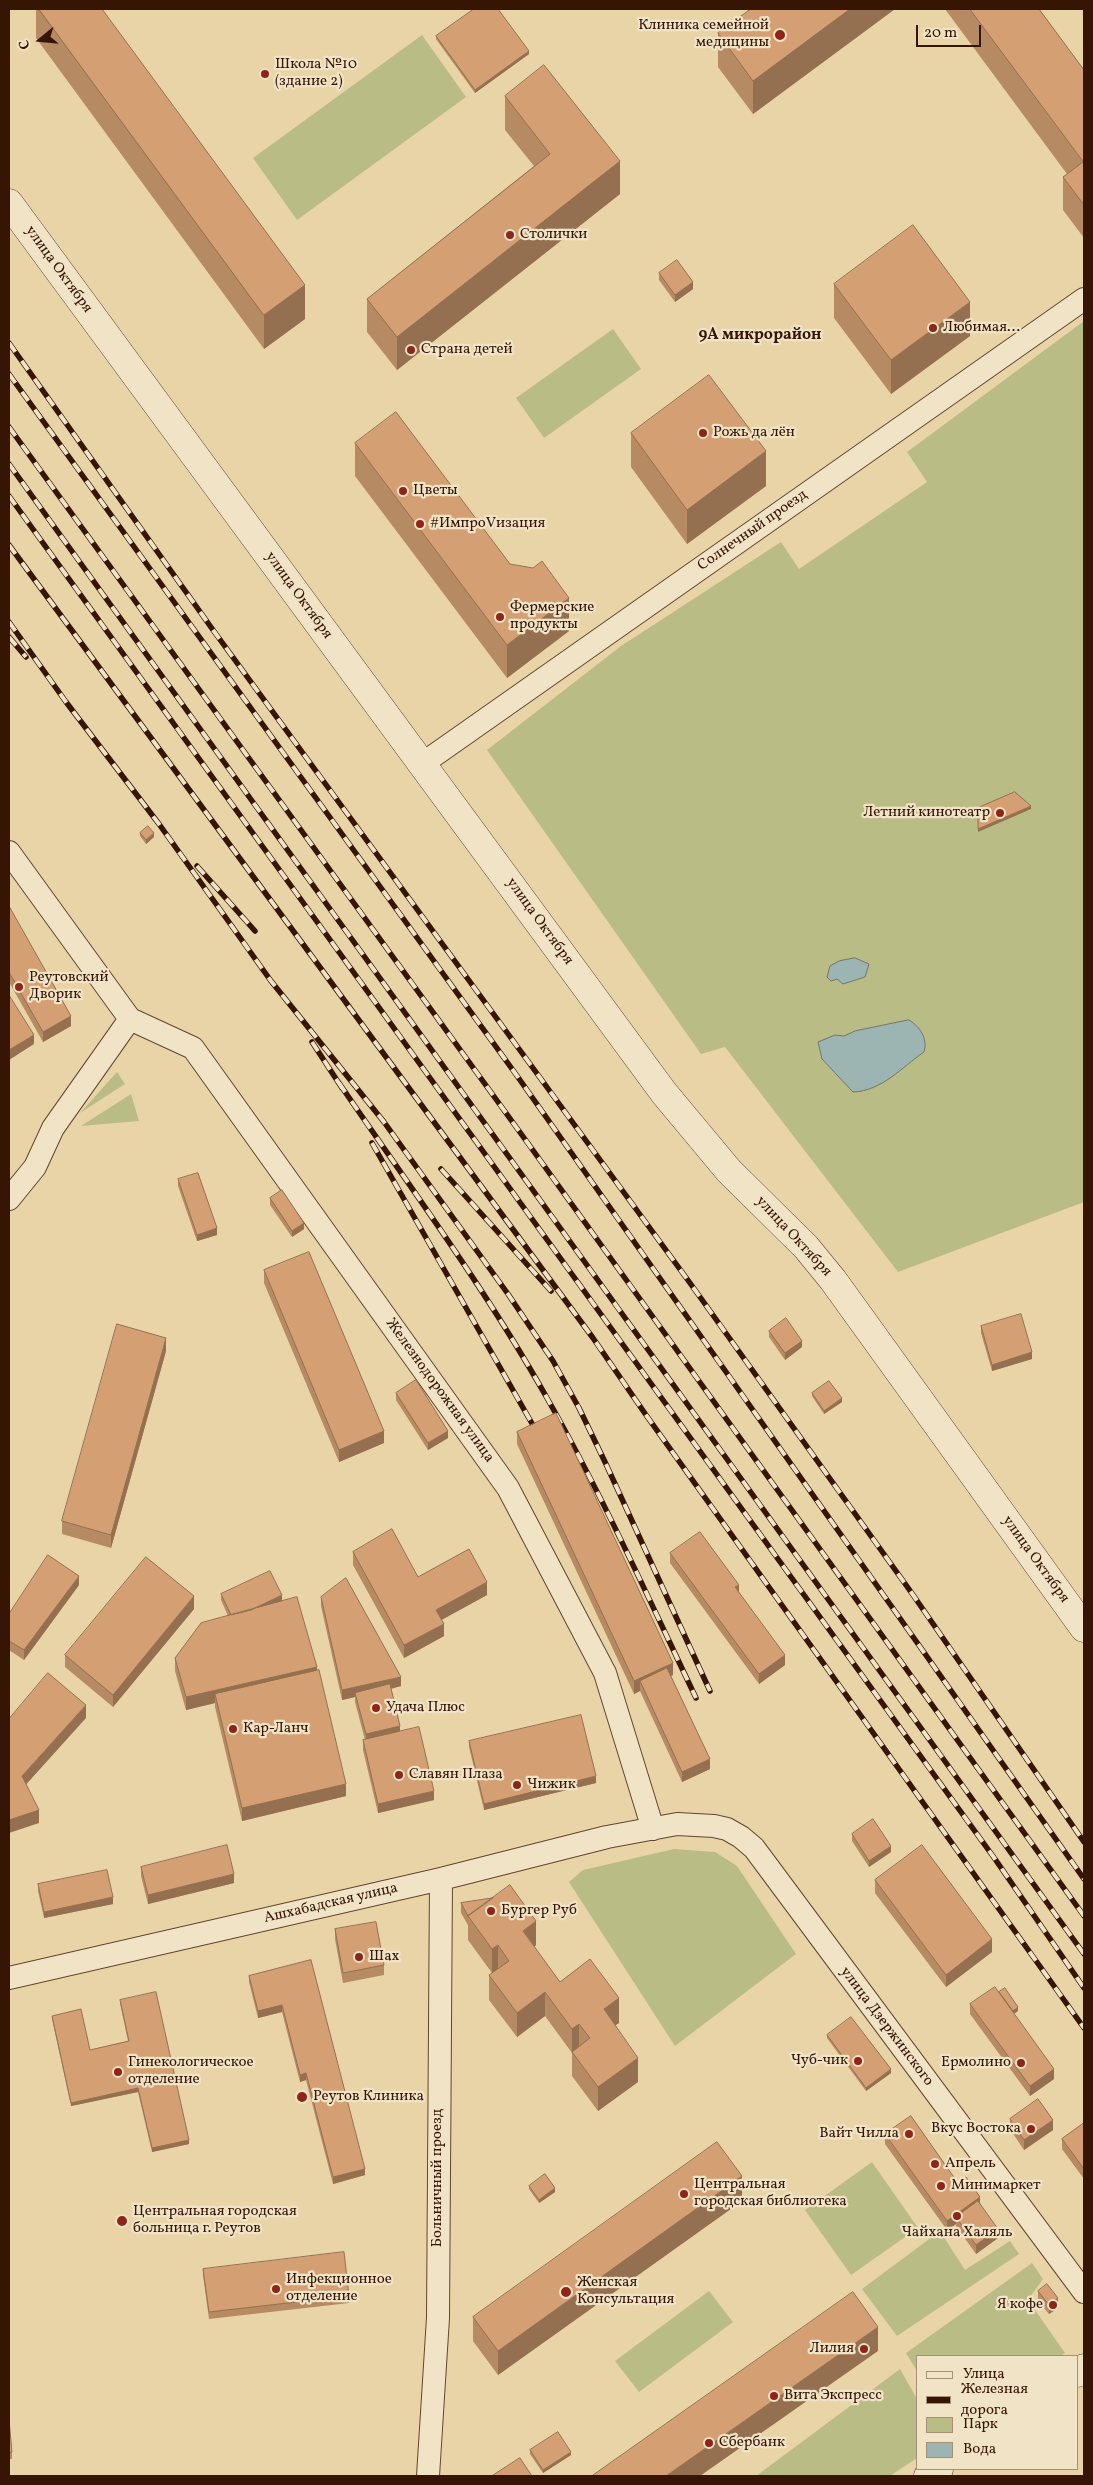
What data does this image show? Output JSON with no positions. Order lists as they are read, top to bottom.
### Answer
{
  "streets": {
    "street": [
      "улица Октября",
      "Солнечный проезд",
      "Железнодорожная улица",
      "Ашхабадская улица",
      "улица Дзержинского",
      "Больничный проезд"
    ]
  },
  "crossings": [
    ["улица Октября", "Солнечный проезд"],
    ["Железнодорожная улица", "Ашхабадская улица"],
    ["Железнодорожная улица", "улица Дзержинского"],
    ["Ашхабадская улица", "улица Дзержинского"],
    ["Ашхабадская улица", "Больничный проезд"]
  ],
  "districts": ["9А микрорайон"],
  "places": [
    "Клиника семейной медицины",
    "Школа №10 (здание 2)",
    "Столички",
    "Любимая...",
    "Страна детей",
    "Рожь да лён",
    "Цветы",
    "#ИмпроVизация",
    "Фермерские продукты",
    "Летний кинотеатр",
    "Реутовский Дворик",
    "Удача Плюс",
    "Кар-Ланч",
    "Славян Плаза",
    "Чижик",
    "Бургер Руб",
    "Шах",
    "Чуб-чик",
    "Ермолино",
    "Гинекологическое отделение",
    "Реутов Клиника",
    "Вкус Востока",
    "Вайт Чилла",
    "Апрель",
    "Минимаркет",
    "Центральная городская библиотека",
    "Чайхана Халяль",
    "Центральная городская больница г. Реутов",
    "Инфекционное отделение",
    "Женская Консультация",
    "Я кофе",
    "Лилия",
    "Вита Экспресс",
    "Сбербанк"
  ],
  "legend": [
    "Улица",
    "Железная дорога",
    "Парк",
    "Вода"
  ],
  "scale_bar": "20 m",
  "north": "left"
}
